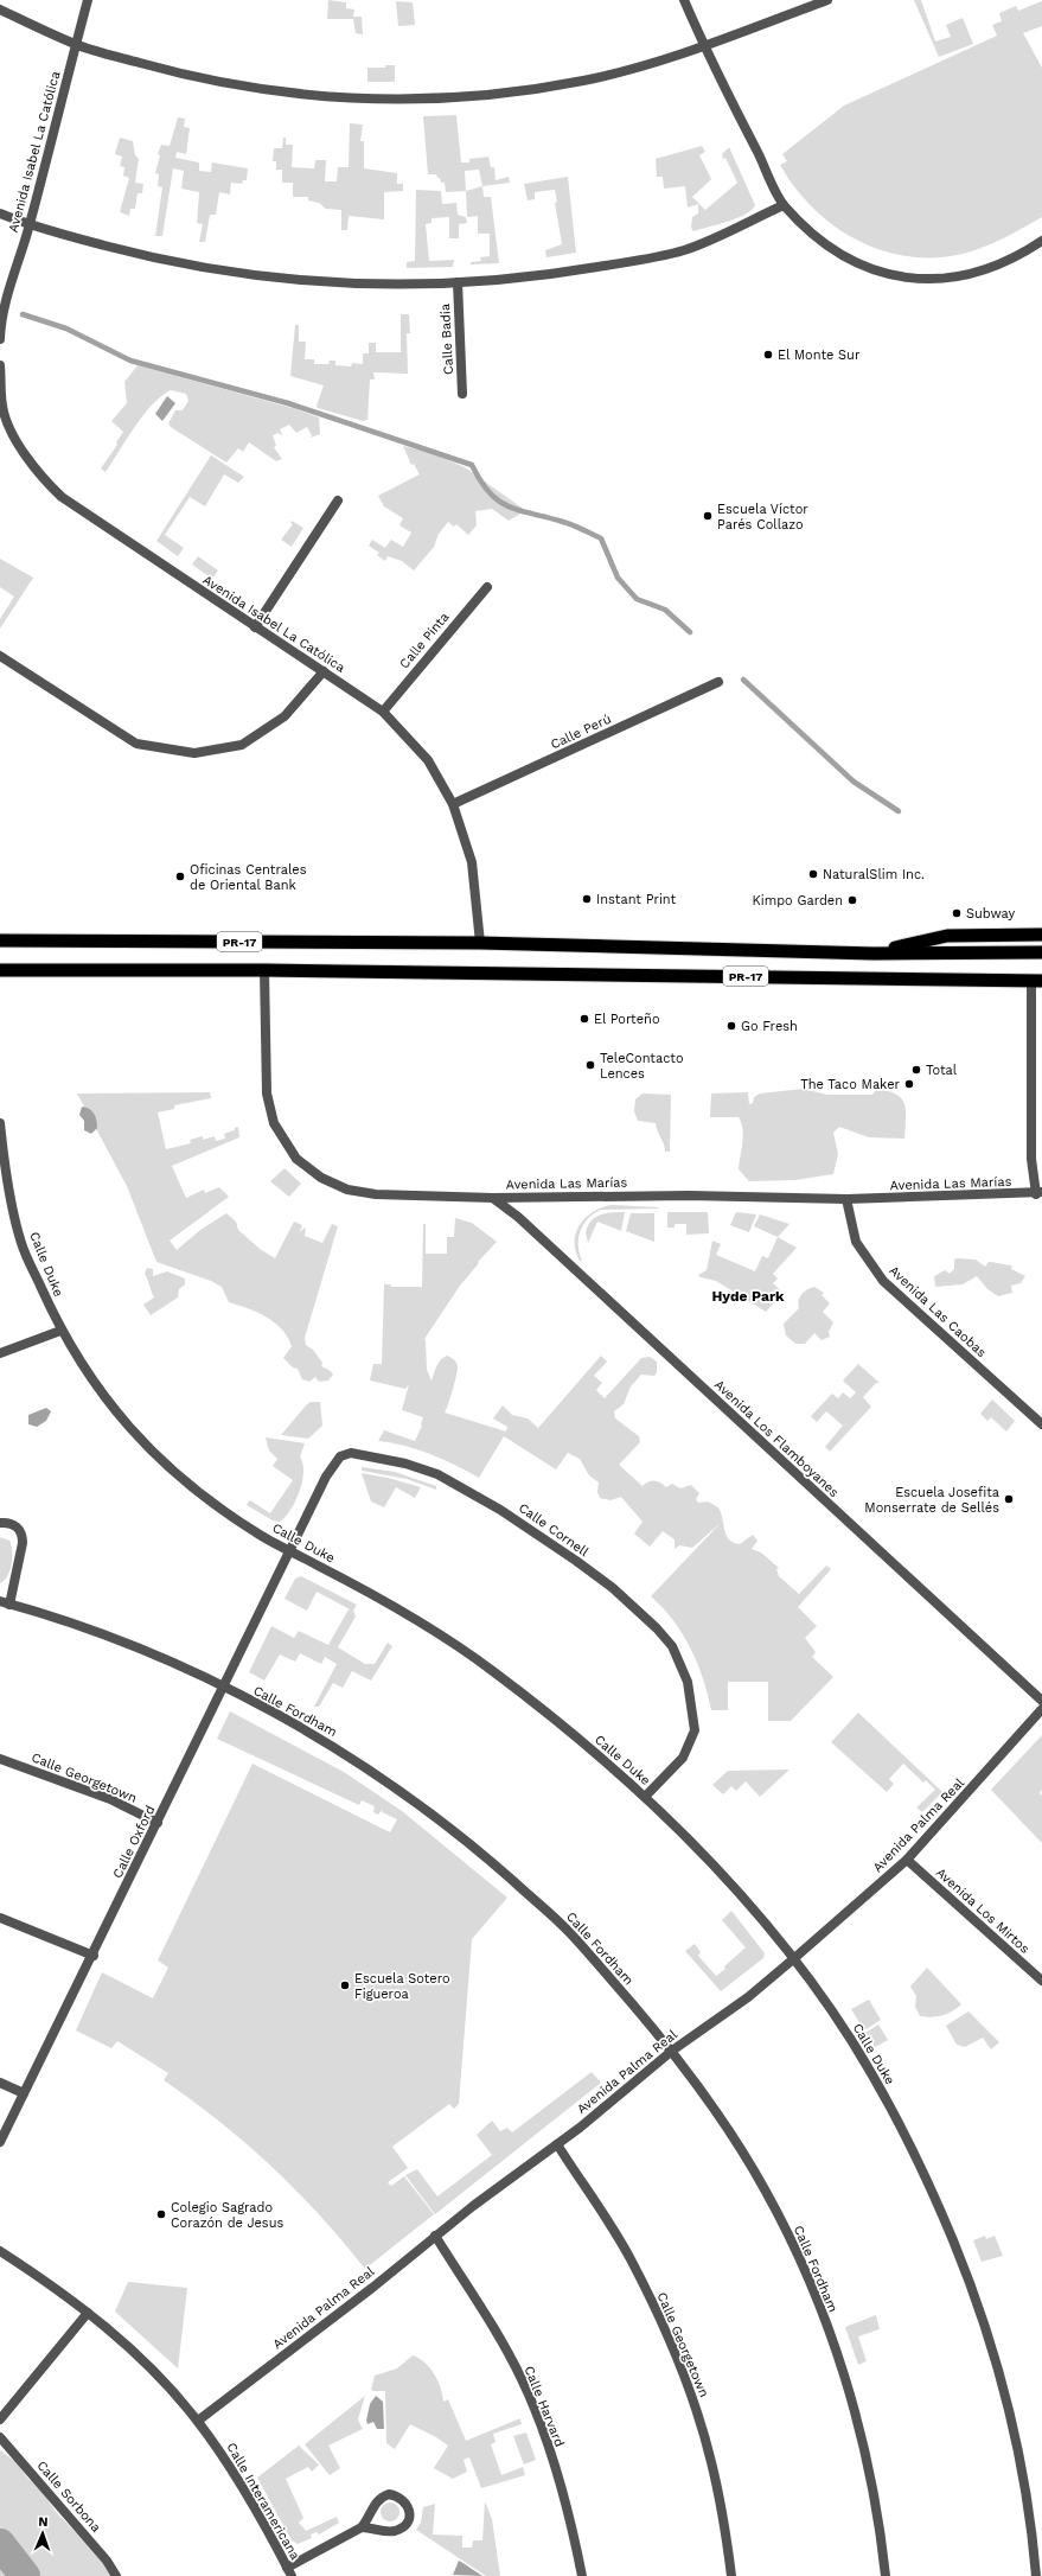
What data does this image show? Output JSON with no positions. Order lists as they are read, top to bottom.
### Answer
{
  "streets": {
    "highway": ["PR-17"],
    "street": [
      "Avenida Isabel La Católica",
      "Calle Badía",
      "Calle Pinta",
      "Calle Perú",
      "Avenida Las Marías",
      "Calle Duke",
      "Avenida Las Caobas",
      "Avenida Los Flamboyanes",
      "Calle Cornell",
      "Calle Fordham",
      "Calle Georgetown",
      "Avenida Palma Real",
      "Calle Oxford",
      "Avenida Los Mirtos",
      "Calle Harvard",
      "Calle Sorbona",
      "Calle Interamericana"
    ]
  },
  "crossings": [
    ["Avenida Isabel La Católica", "Calle Pinta"],
    ["Avenida Isabel La Católica", "Calle Perú"],
    ["Avenida Isabel La Católica", "PR-17"],
    ["PR-17", "Avenida Las Marías"],
    ["Avenida Las Marías", "Avenida Las Caobas"],
    ["Avenida Las Marías", "Avenida Los Flamboyanes"],
    ["Calle Duke", "Calle Cornell"],
    ["Calle Duke", "Avenida Palma Real"],
    ["Calle Duke", "Calle Oxford"],
    ["Calle Cornell", "Calle Oxford"],
    ["Calle Fordham", "Avenida Palma Real"],
    ["Calle Fordham", "Calle Oxford"],
    ["Calle Georgetown", "Avenida Palma Real"],
    ["Calle Georgetown", "Calle Oxford"],
    ["Avenida Palma Real", "Avenida Los Mirtos"],
    ["Avenida Palma Real", "Calle Harvard"],
    ["Avenida Palma Real", "Calle Interamericana"]
  ],
  "districts": ["Hyde Park"],
  "places": [
    "El Monte Sur",
    "Escuela Víctor Parés Collazo",
    "NaturalSlim Inc.",
    "Oficinas Centrales de Oriental Bank",
    "Instant Print",
    "Kimpo Garden",
    "Subway",
    "El Porteño",
    "Go Fresh",
    "TeleContacto Lences",
    "Total",
    "The Taco Maker",
    "Escuela Josefita Monserrate de Sellés",
    "Escuela Sotero Figueroa",
    "Colegio Sagrado Corazón de Jesus"
  ],
  "north": "top"
}
